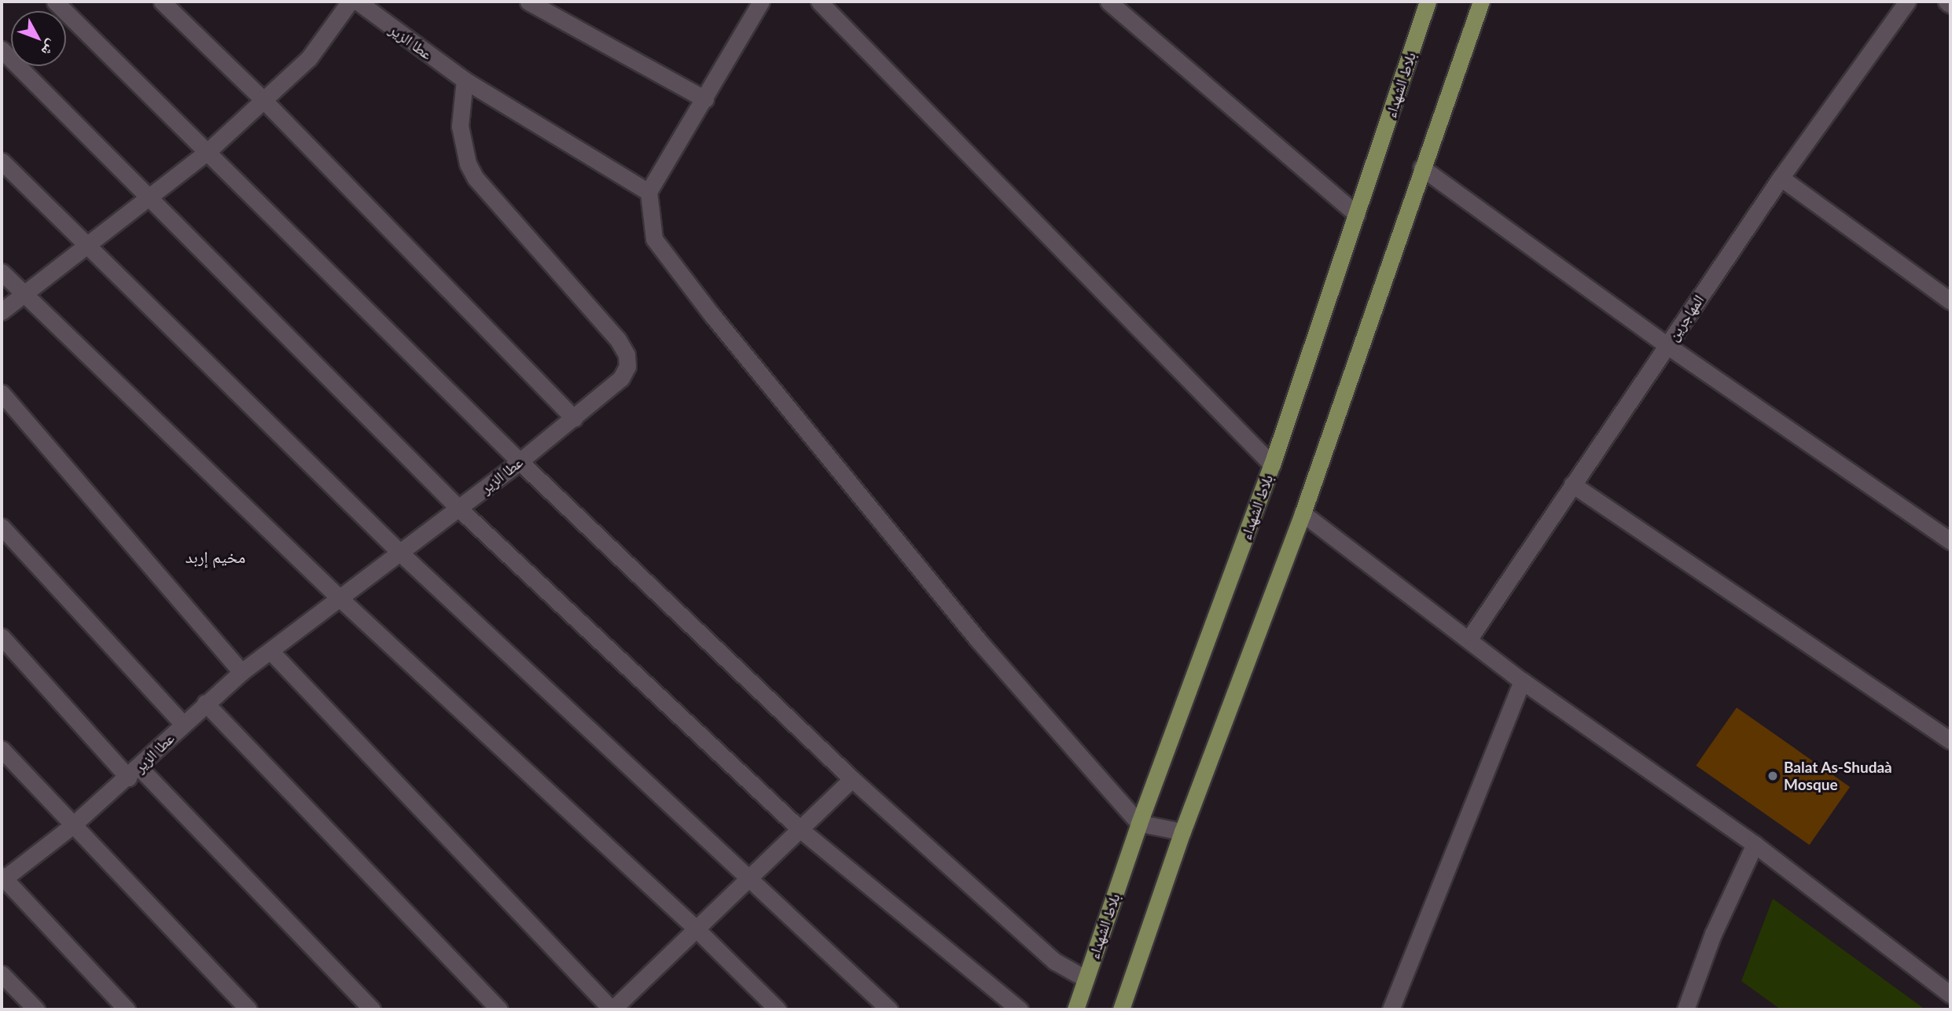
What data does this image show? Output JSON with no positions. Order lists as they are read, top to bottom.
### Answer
{
  "streets": {
    "main road": ["بلاط الشهداء"],
    "street": ["عطا الزير", "المهاجرين"]
  },
  "districts": ["مخيم إربد"],
  "places": ["Balat As-Shudaà Mosque"],
  "north": "bottom right"
}
